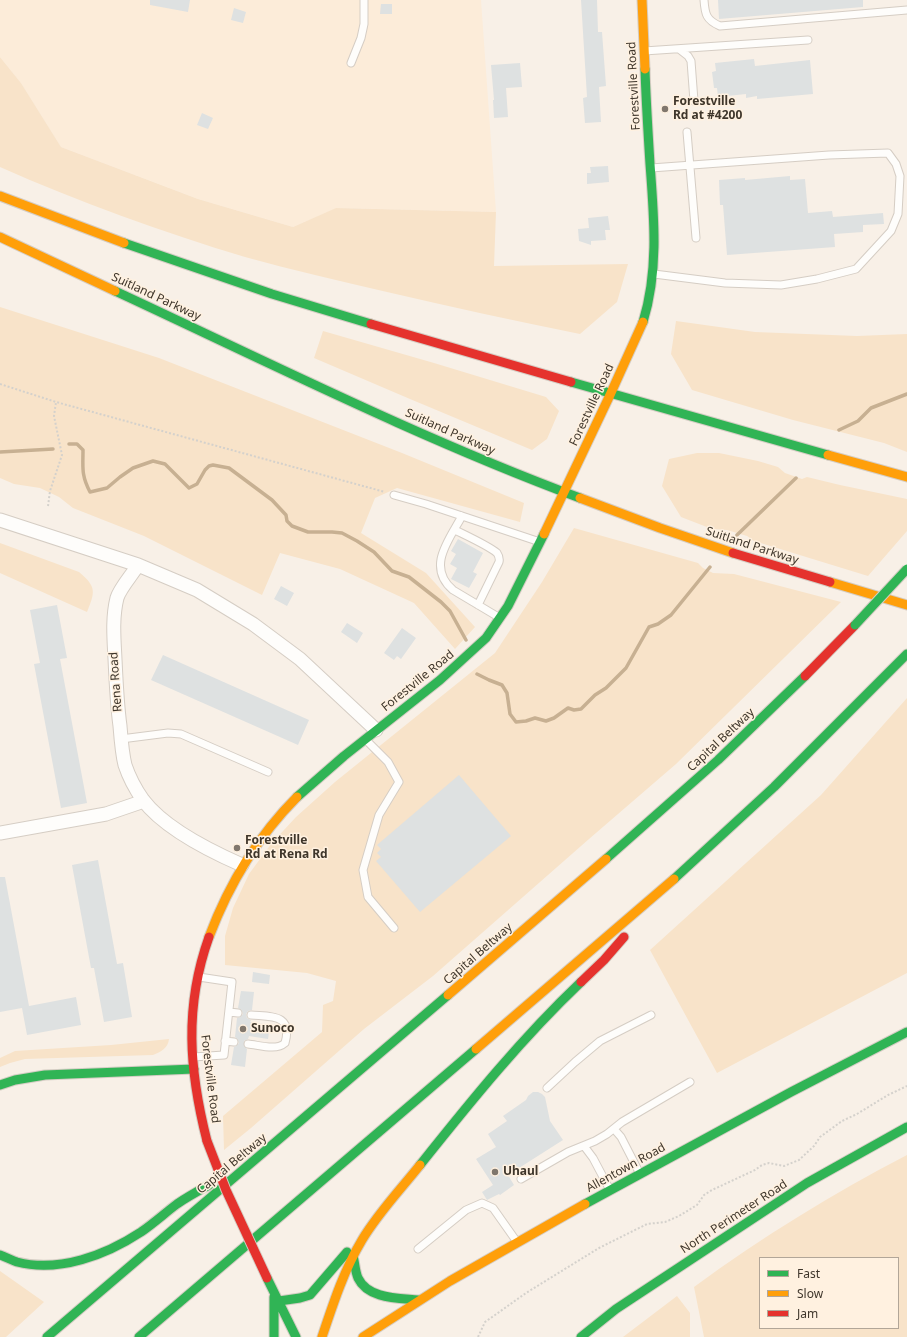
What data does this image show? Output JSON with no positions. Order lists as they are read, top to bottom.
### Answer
{
  "streets": {
    "main road": [
      "Forestville Road",
      "Suitland Parkway",
      "Capital Beltway",
      "Allentown Road",
      "North Perimeter Road"
    ],
    "street": ["Rena Road"]
  },
  "crossings": [
    ["Forestville Road", "Suitland Parkway"],
    ["Forestville Road", "Rena Road"]
  ],
  "places": [
    "Forestville Rd at #4200",
    "Forestville Rd at Rena Rd",
    "Sunoco",
    "Uhaul"
  ],
  "legend": ["Fast", "Slow", "Jam"]
}
